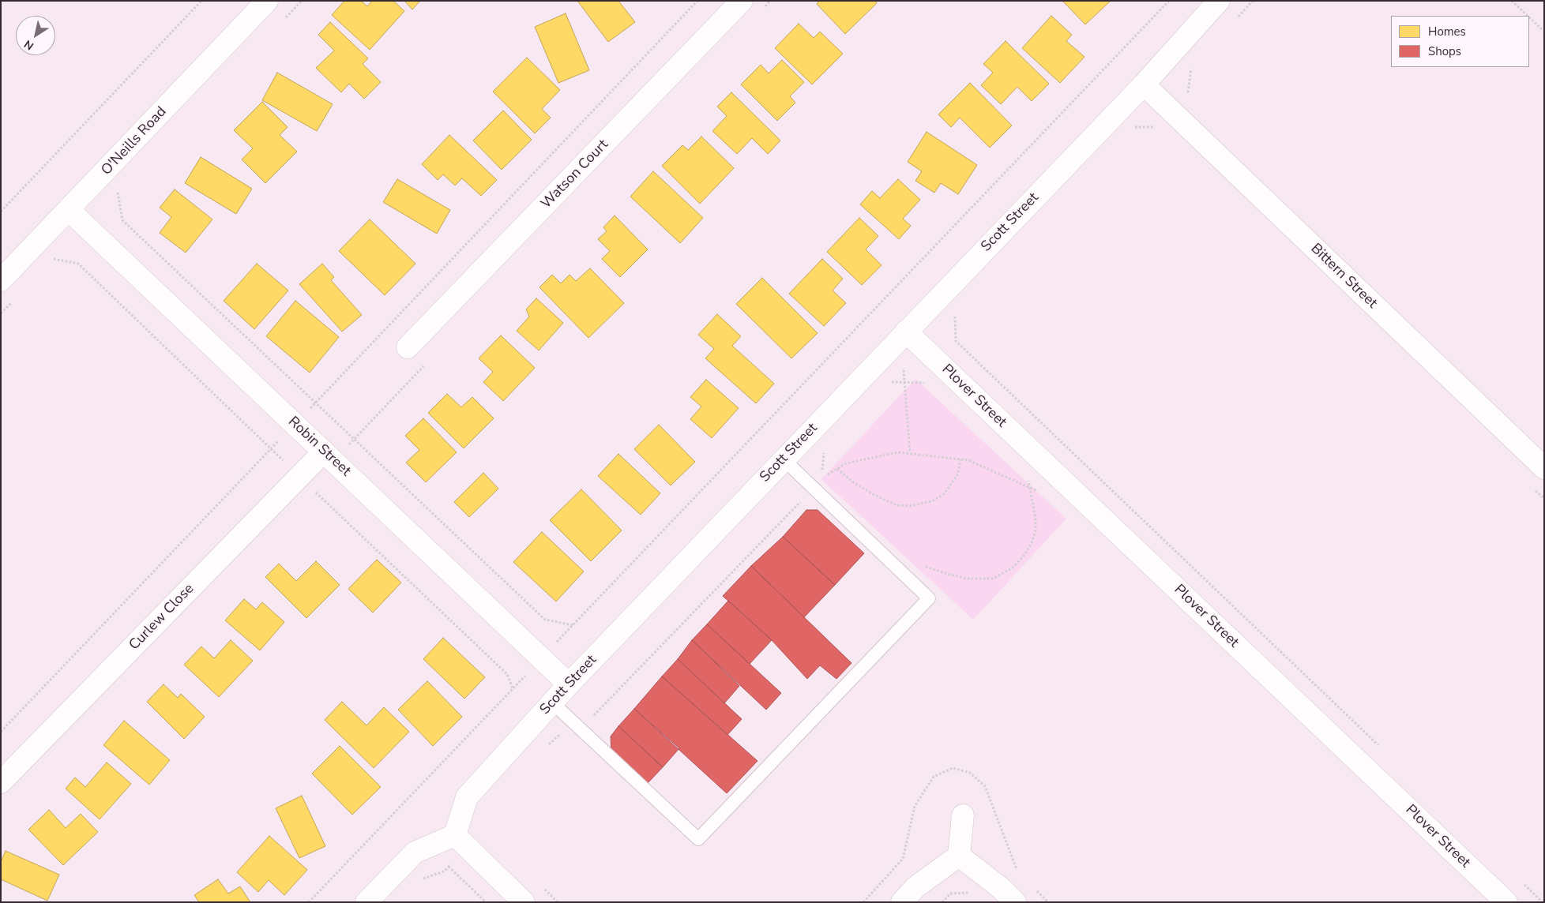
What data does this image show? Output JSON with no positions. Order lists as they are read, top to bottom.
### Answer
{
  "streets": {
    "street": [
      "O'Neills Road",
      "Watson Court",
      "Scott Street",
      "Bittern Street",
      "Plover Street",
      "Robin Street",
      "Curlew Close"
    ]
  },
  "crossings": [
    ["O'Neills Road", "Robin Street"],
    ["Scott Street", "Bittern Street"],
    ["Scott Street", "Plover Street"],
    ["Scott Street", "Robin Street"],
    ["Robin Street", "Curlew Close"]
  ],
  "legend": ["Homes", "Shops"],
  "north": "bottom left"
}
